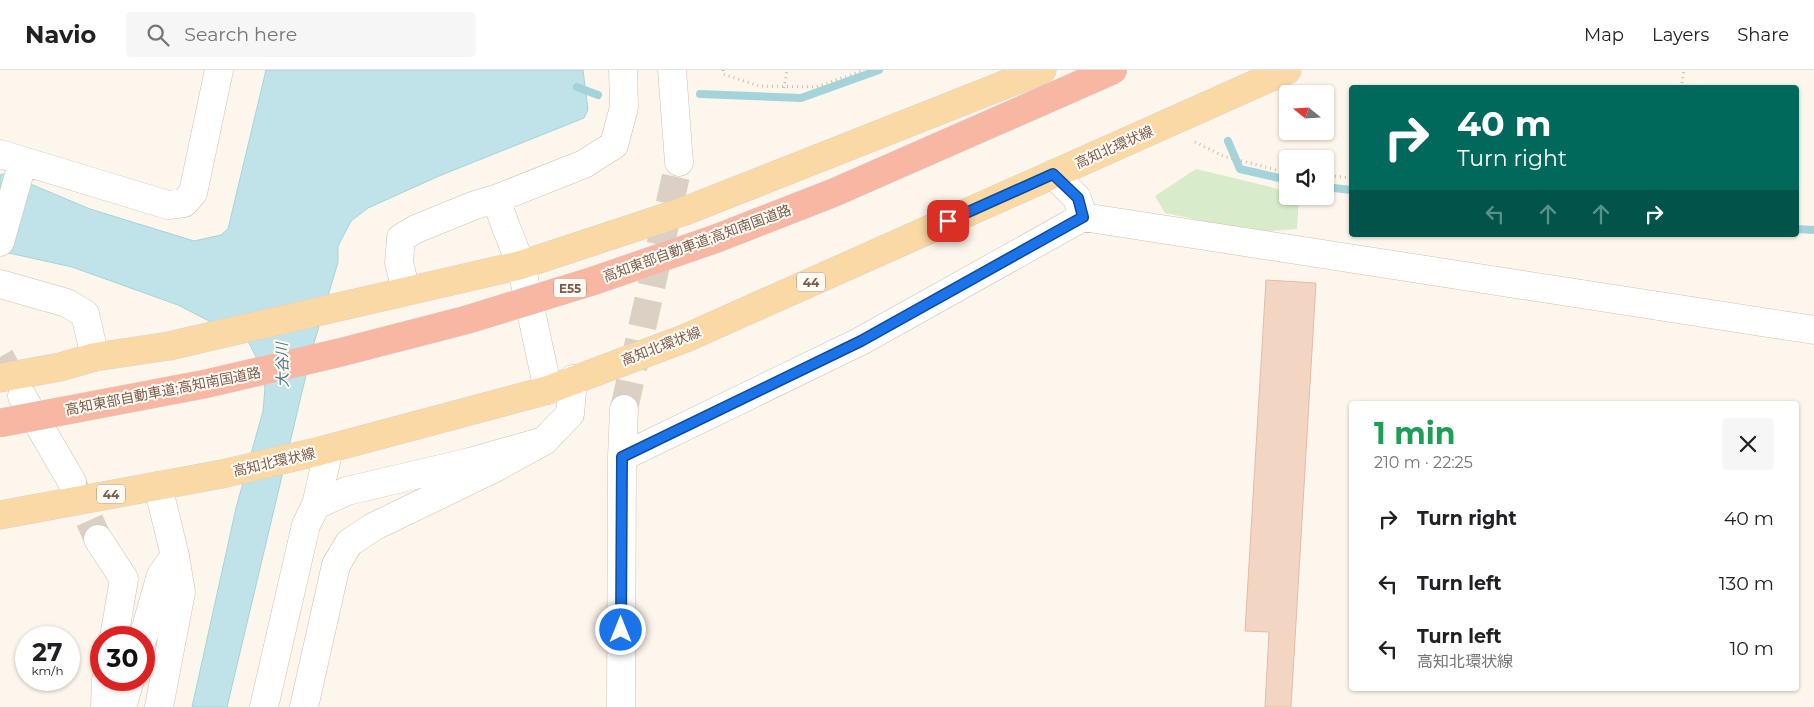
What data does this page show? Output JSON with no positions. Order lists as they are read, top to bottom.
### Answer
{
  "streets": {
    "highway": ["高知東部自動車道;高知南国道路", "E55"],
    "main road": ["高知北環状線", "44"]
  },
  "water": ["大谷川"],
  "north": "left",
  "page": {
    "header": "Navio",
    "search": "Search here",
    "nav": ["Map", "Layers", "Share"],
    "turn": ["40 m", "Turn right"],
    "heading": ["1 min", "210 m · 22:25"],
    "list": [
      {
        "name": "Turn right",
        "value": "40 m"
      },
      {
        "name": "Turn left",
        "value": "130 m"
      },
      {
        "name": "Turn left",
        "note": "高知北環状線",
        "value": "10 m"
      }
    ],
    "speed": "27 km/h",
    "limit": "30"
  }
}
